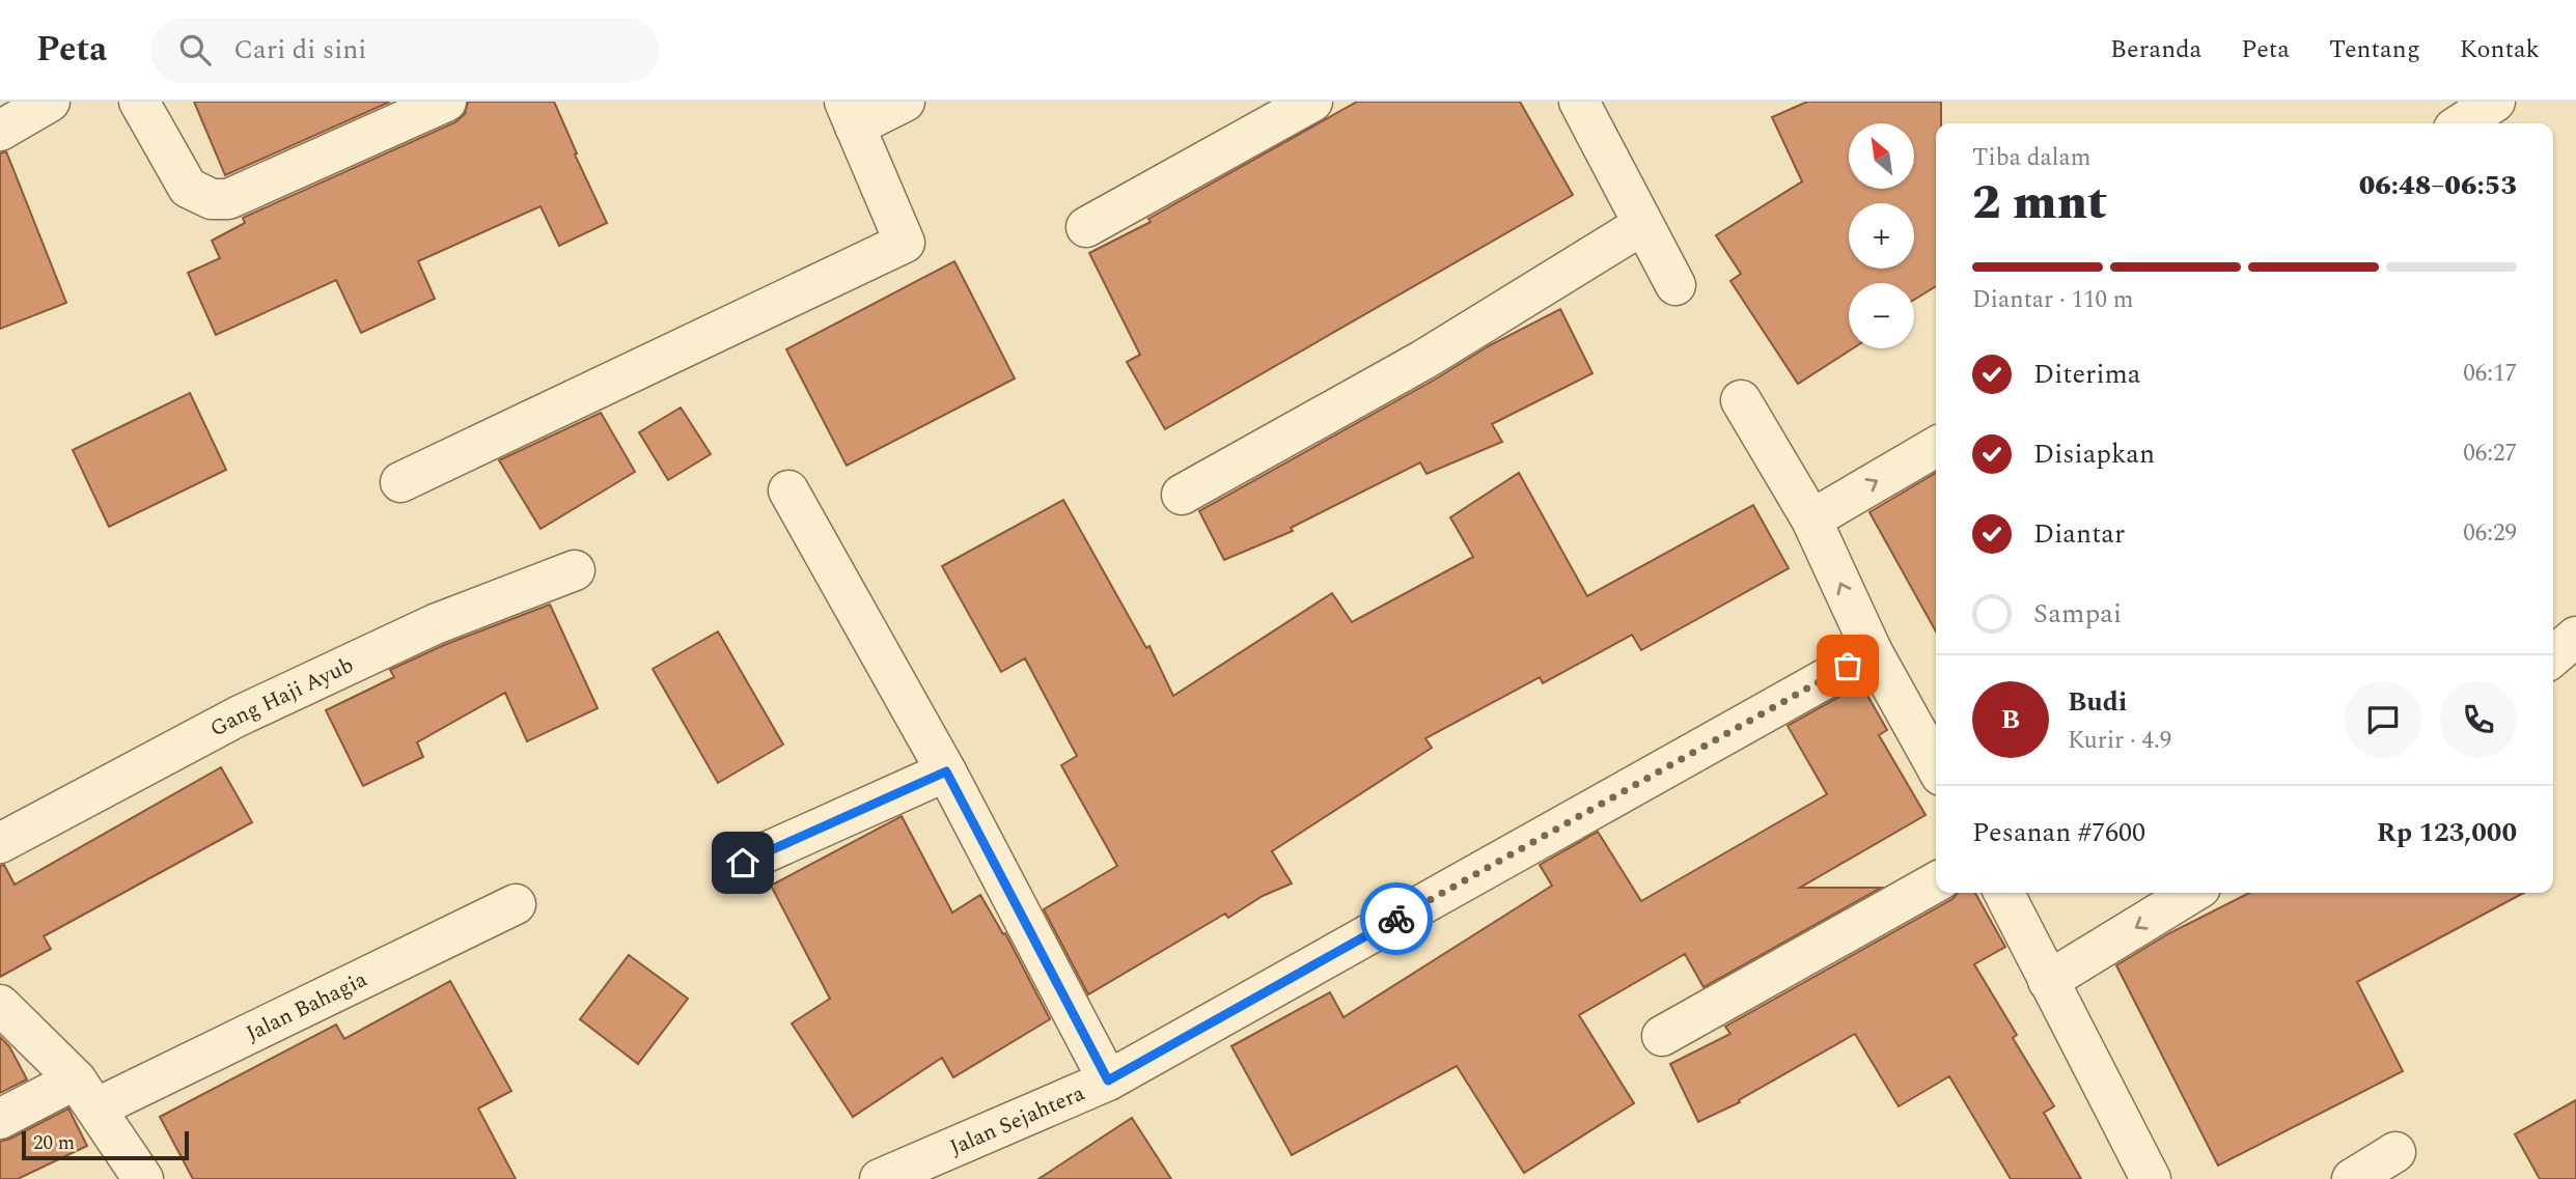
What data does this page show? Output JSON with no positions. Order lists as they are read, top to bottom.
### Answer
{
  "streets": {
    "street": ["Gang Haji Ayub", "Jalan Bahagia", "Jalan Sejahtera"]
  },
  "scale_bar": "20 m",
  "north": "top left",
  "page": {
    "header": "Peta",
    "search": "Cari di sini",
    "nav": [
      "Beranda",
      "Peta",
      "Tentang",
      "Kontak"
    ],
    "map_buttons": ["+", "−"],
    "heading": ["2 mnt", "Tiba dalam", "06:48–06:53"],
    "panel": [
      "Budi",
      "Kurir · 4.9",
      "Pesanan #7600",
      "Rp 123,000"
    ],
    "bar": "Diantar · 110 m",
    "list": [
      ["Diterima", "06:17"],
      ["Disiapkan", "06:27"],
      ["Diantar", "06:29"],
      "Sampai"
    ],
    "round": "B",
    "scale": "20 m"
  }
}
